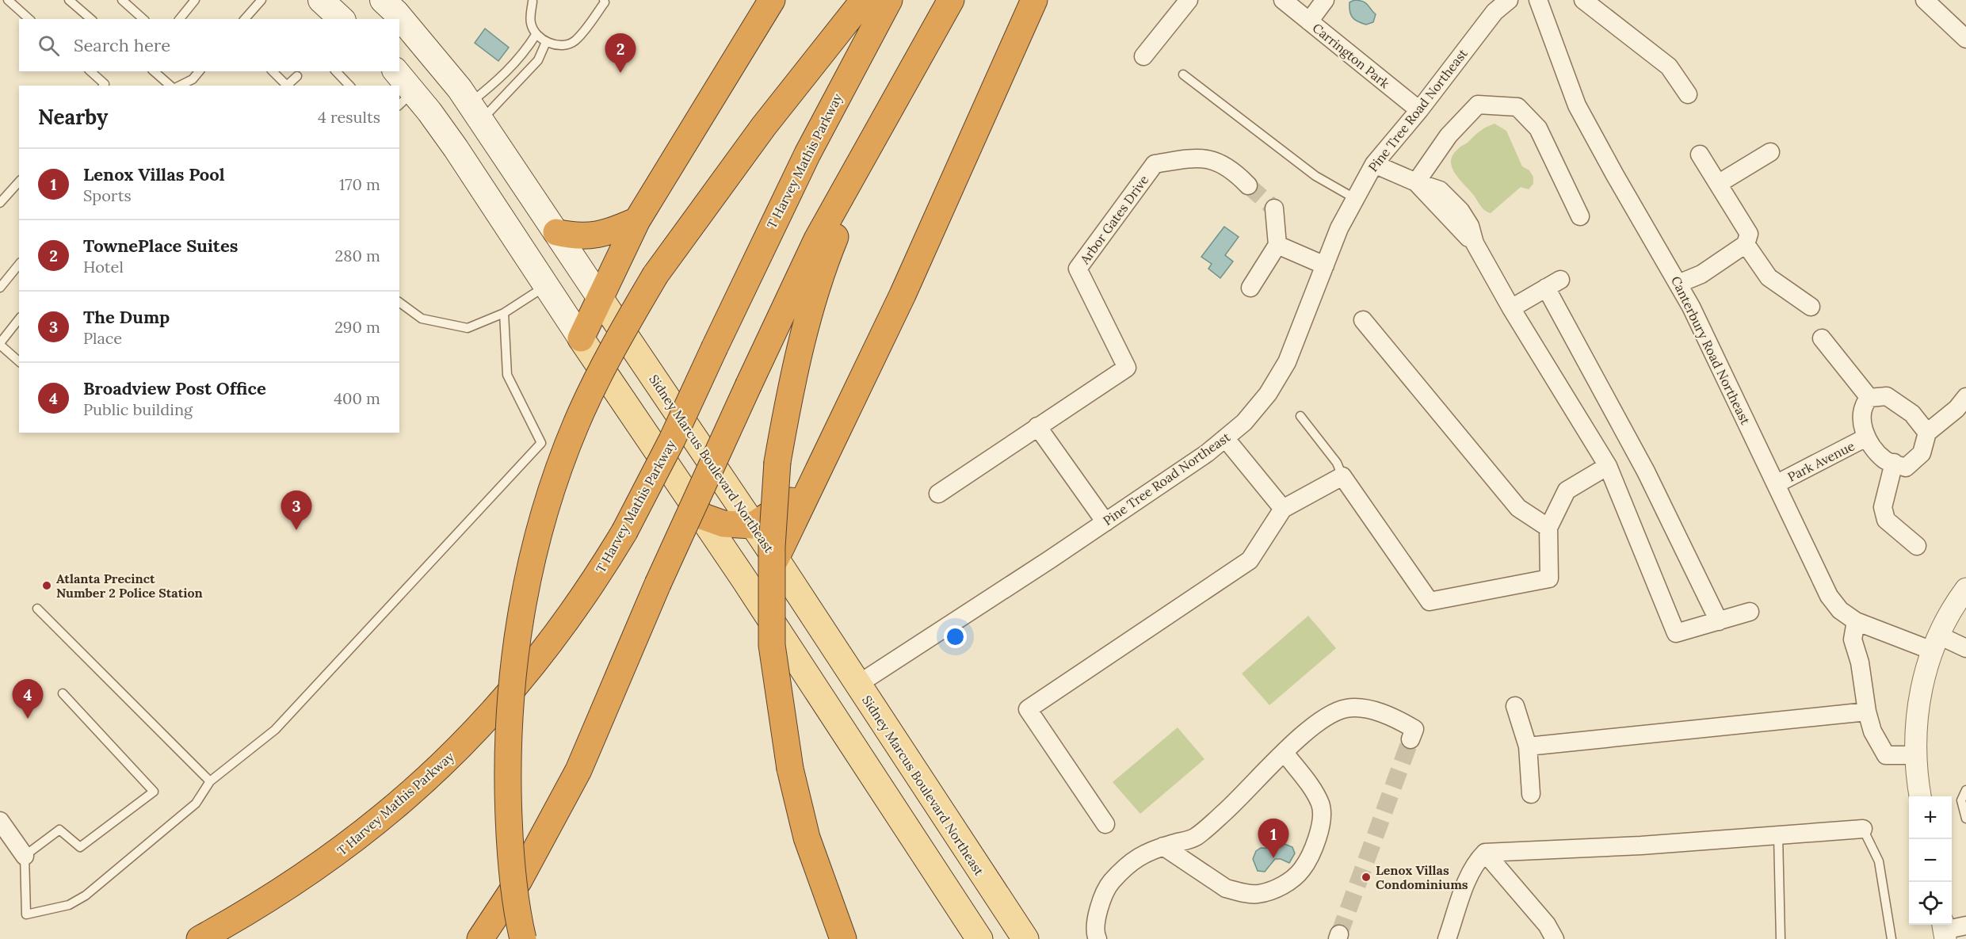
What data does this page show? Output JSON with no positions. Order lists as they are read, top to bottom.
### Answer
{
  "streets": {
    "highway": ["T Harvey Mathis Parkway"],
    "main road": ["Sidney Marcus Boulevard Northeast"],
    "street": [
      "Carrington Park",
      "Pine Tree Road Northeast",
      "Arbor Gates Drive",
      "Canterbury Road Northeast",
      "Park Avenue"
    ]
  },
  "crossings": [
    ["Carrington Park", "Pine Tree Road Northeast"],
    ["Pine Tree Road Northeast", "Sidney Marcus Boulevard Northeast"],
    ["Canterbury Road Northeast", "Park Avenue"]
  ],
  "places": ["Atlanta Precinct Number 2 Police Station", "Lenox Villas Condominiums"],
  "page": {
    "search": "Search here",
    "pins": [
      "2",
      "3",
      "4",
      "1"
    ],
    "heading": ["Nearby", "4 results"],
    "list": [
      {
        "mark": "1",
        "name": "Lenox Villas Pool",
        "note": "Sports",
        "value": "170 m"
      },
      {
        "mark": "2",
        "name": "TownePlace Suites",
        "note": "Hotel",
        "value": "280 m"
      },
      {
        "mark": "3",
        "name": "The Dump",
        "note": "Place",
        "value": "290 m"
      },
      {
        "mark": "4",
        "name": "Broadview Post Office",
        "note": "Public building",
        "value": "400 m"
      }
    ],
    "map_buttons": ["+", "−"]
  }
}
